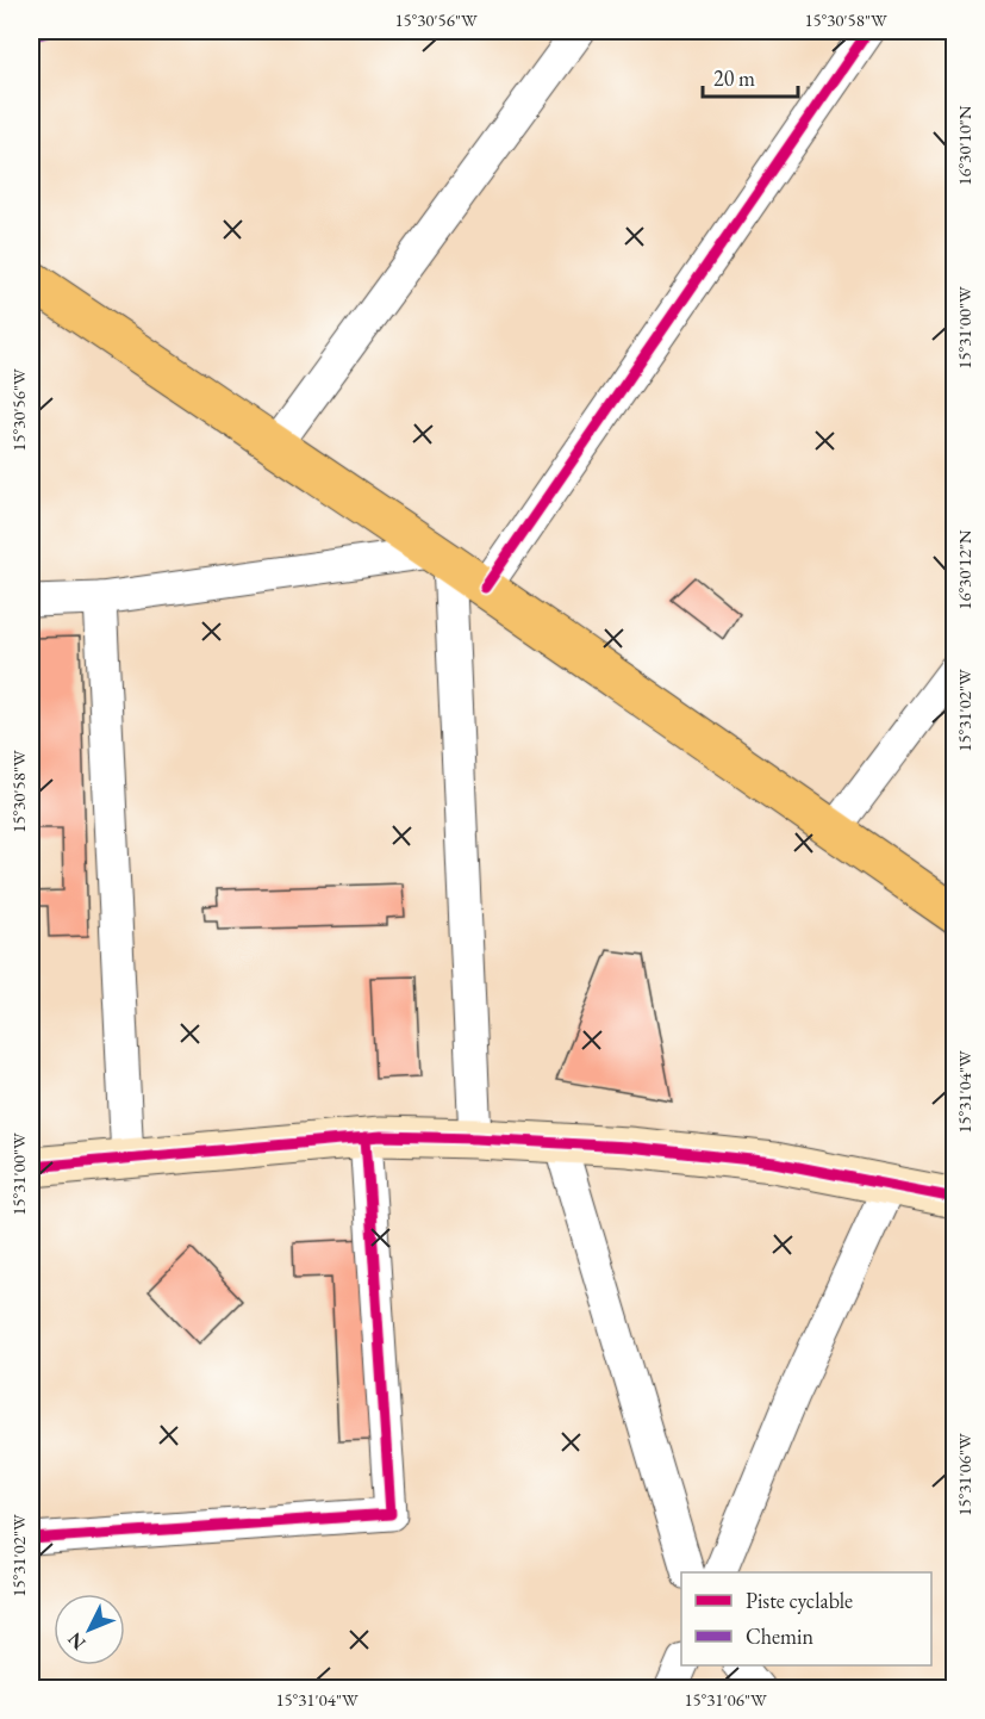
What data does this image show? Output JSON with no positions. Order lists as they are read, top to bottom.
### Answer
{
  "legend": ["Piste cyclable", "Chemin"],
  "scale_bar": "20 m",
  "north": "bottom left",
  "coordinates": [
    "15°30'56\"W",
    "15°30'58\"W",
    "16°30'10\"N",
    "15°31'00\"W",
    "16°30'12\"N",
    "15°31'02\"W",
    "15°31'04\"W",
    "15°31'06\"W"
  ]
}
